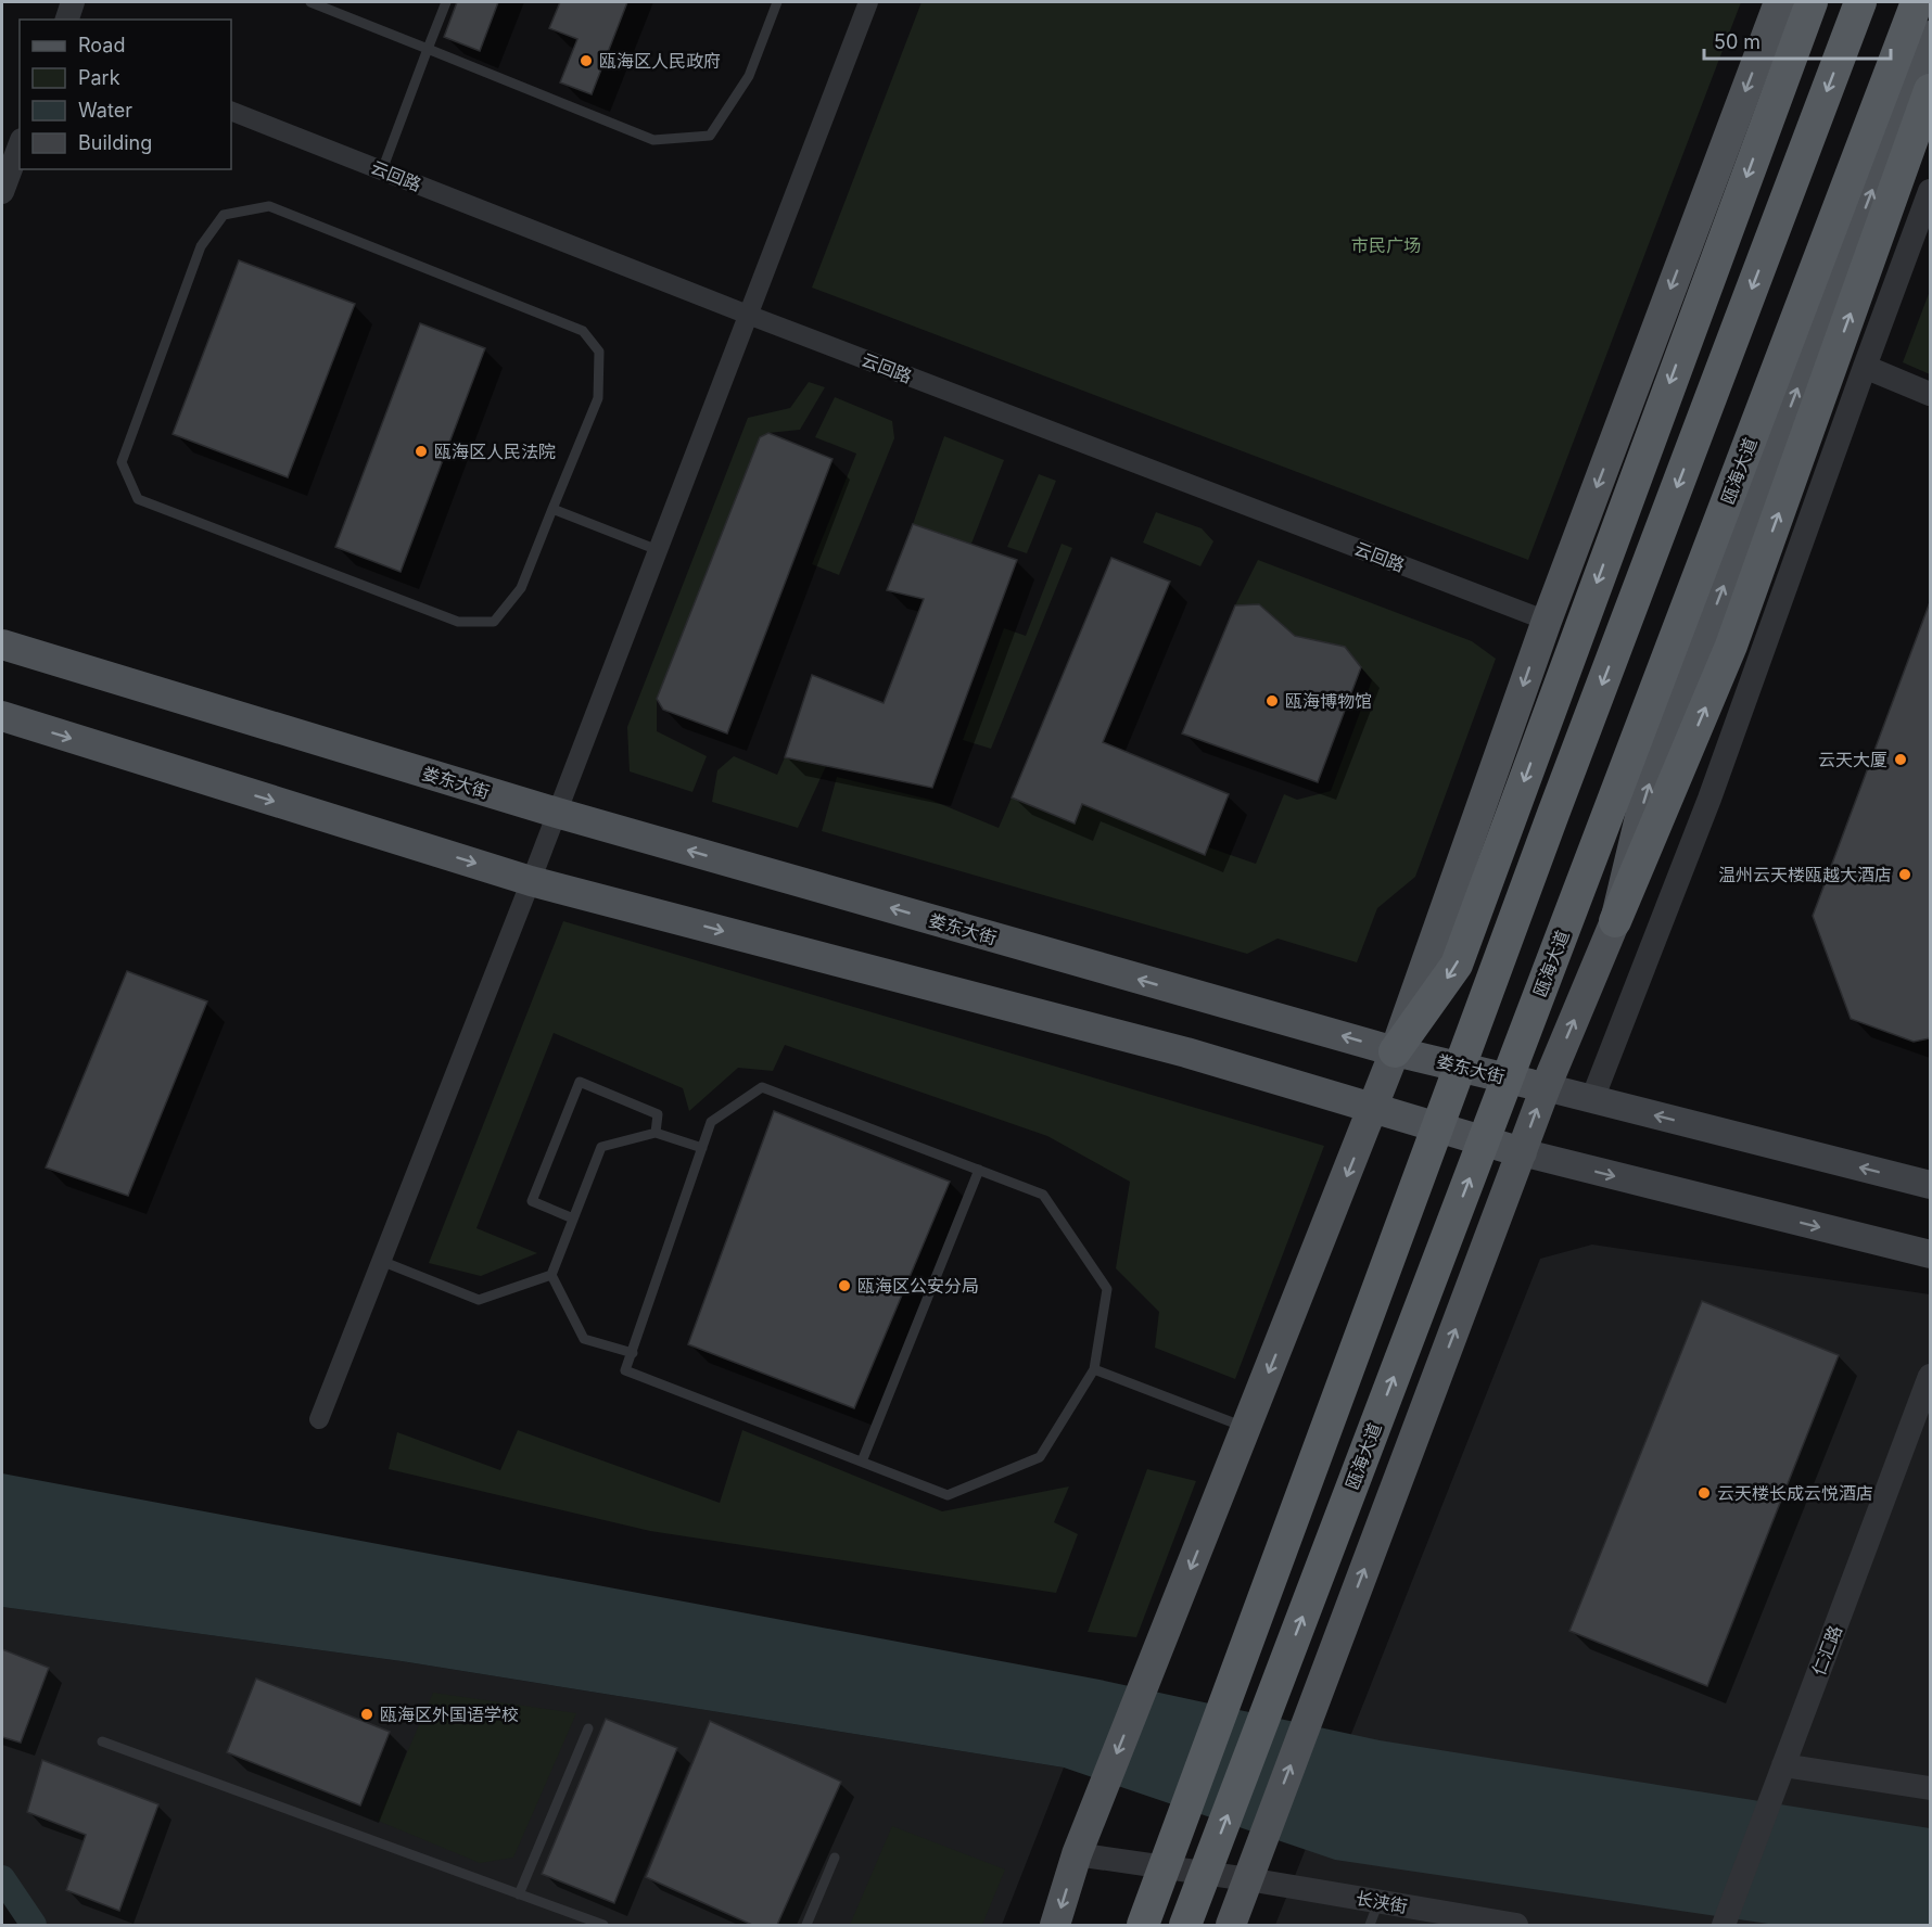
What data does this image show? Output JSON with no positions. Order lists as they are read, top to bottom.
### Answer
{
  "streets": {
    "highway": ["瓯海大道"],
    "main road": ["娄东大街"],
    "street": ["云回路", "仁汇路", "长浃街"]
  },
  "crossings": [
    ["瓯海大道", "娄东大街"],
    ["瓯海大道", "长浃街"]
  ],
  "parks": ["市民广场"],
  "places": [
    "瓯海区人民政府",
    "瓯海区人民法院",
    "瓯海博物馆",
    "云天大厦",
    "温州云天楼瓯越大酒店",
    "瓯海区公安分局",
    "云天楼长成云悦酒店",
    "瓯海区外国语学校"
  ],
  "legend": [
    "Road",
    "Park",
    "Water",
    "Building"
  ],
  "scale_bar": "50 m"
}
